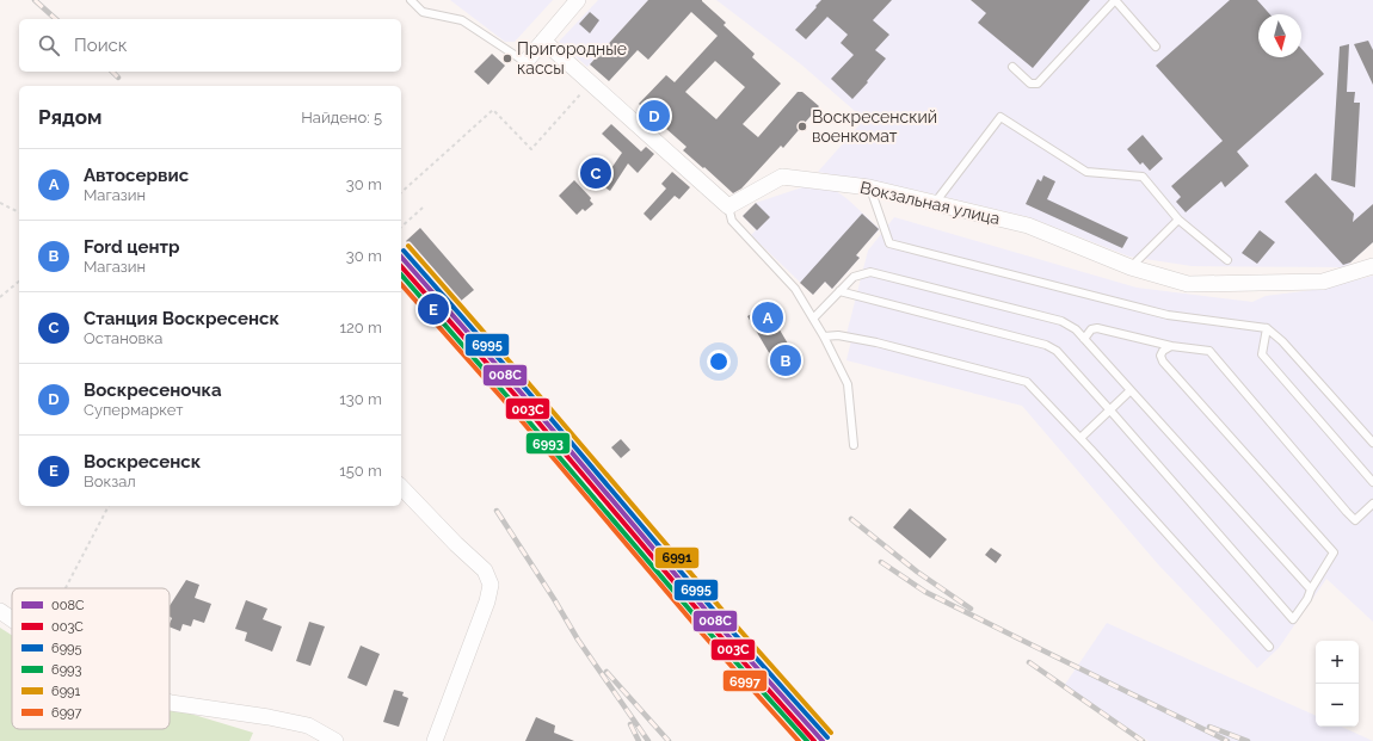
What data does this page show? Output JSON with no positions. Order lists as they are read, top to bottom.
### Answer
{
  "streets": {
    "street": ["Вокзальная улица"]
  },
  "places": ["Пригородные кассы", "Воскресенский военкомат"],
  "lines": [
    "transit line 6991",
    "transit line 6995",
    "transit line 008С",
    "transit line 003С",
    "transit line 6993",
    "transit line 6997"
  ],
  "legend": [
    "008С",
    "003С",
    "6995",
    "6993",
    "6991",
    "6997"
  ],
  "north": "bottom",
  "page": {
    "search": "Поиск",
    "heading": ["Рядом", "Найдено: 5"],
    "pins": [
      "D",
      "C",
      "E",
      "A",
      "B"
    ],
    "list": [
      {
        "mark": "A",
        "name": "Автосервис",
        "note": "Магазин",
        "value": "30 m"
      },
      {
        "mark": "B",
        "name": "Ford центр",
        "note": "Магазин",
        "value": "30 m"
      },
      {
        "mark": "C",
        "name": "Станция Воскресенск",
        "note": "Остановка",
        "value": "120 m"
      },
      {
        "mark": "D",
        "name": "Воскресеночка",
        "note": "Супермаркет",
        "value": "130 m"
      },
      {
        "mark": "E",
        "name": "Воскресенск",
        "note": "Вокзал",
        "value": "150 m"
      }
    ],
    "map_buttons": ["+", "−"]
  }
}
